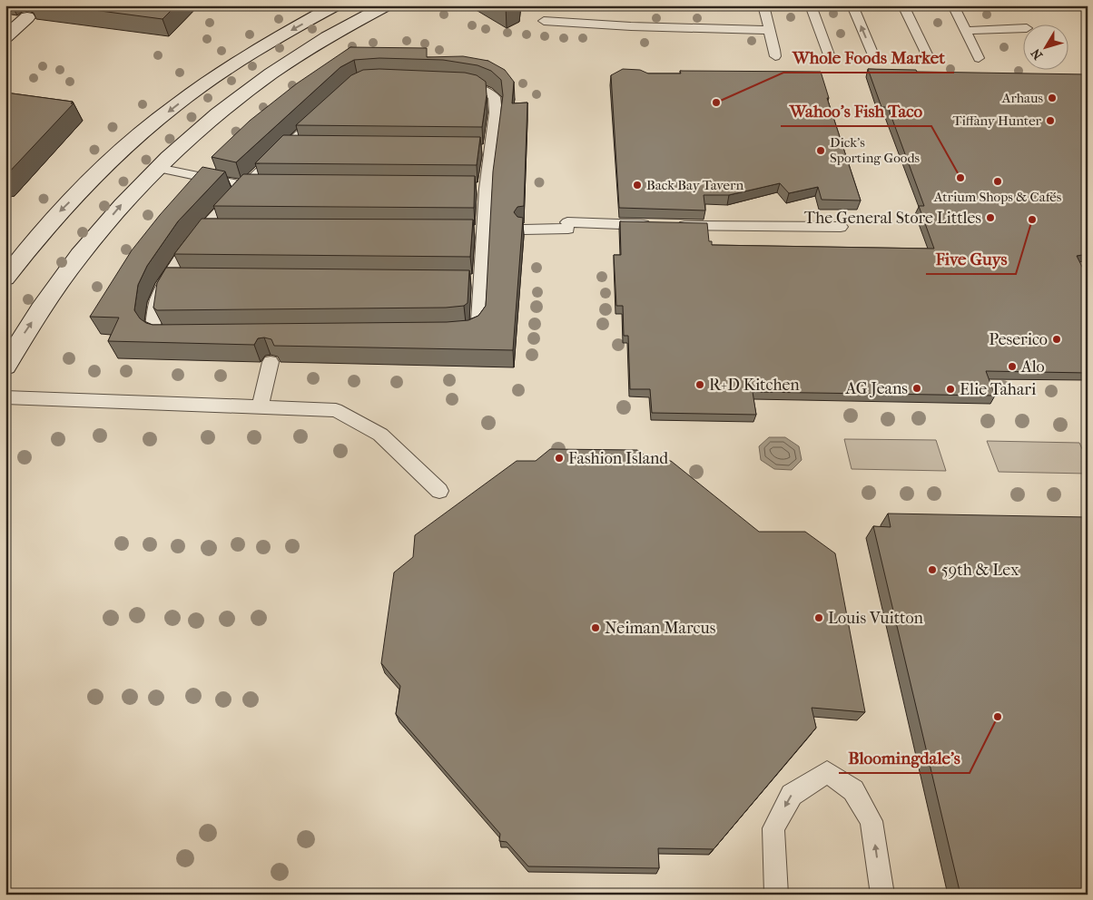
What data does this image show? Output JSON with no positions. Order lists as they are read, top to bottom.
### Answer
{
  "places": [
    "Arhaus",
    "Whole Foods Market",
    "Tiffany Hunter",
    "Dick's Sporting Goods",
    "Wahoo's Fish Taco",
    "Atrium Shops & Cafés",
    "Back Bay Tavern",
    "The General Store Littles",
    "Five Guys",
    "Peserico",
    "Alo",
    "R+D Kitchen",
    "AG Jeans",
    "Elie Tahari",
    "Fashion Island",
    "59th & Lex",
    "Louis Vuitton",
    "Neiman Marcus",
    "Bloomingdale's"
  ],
  "north": "bottom left"
}
